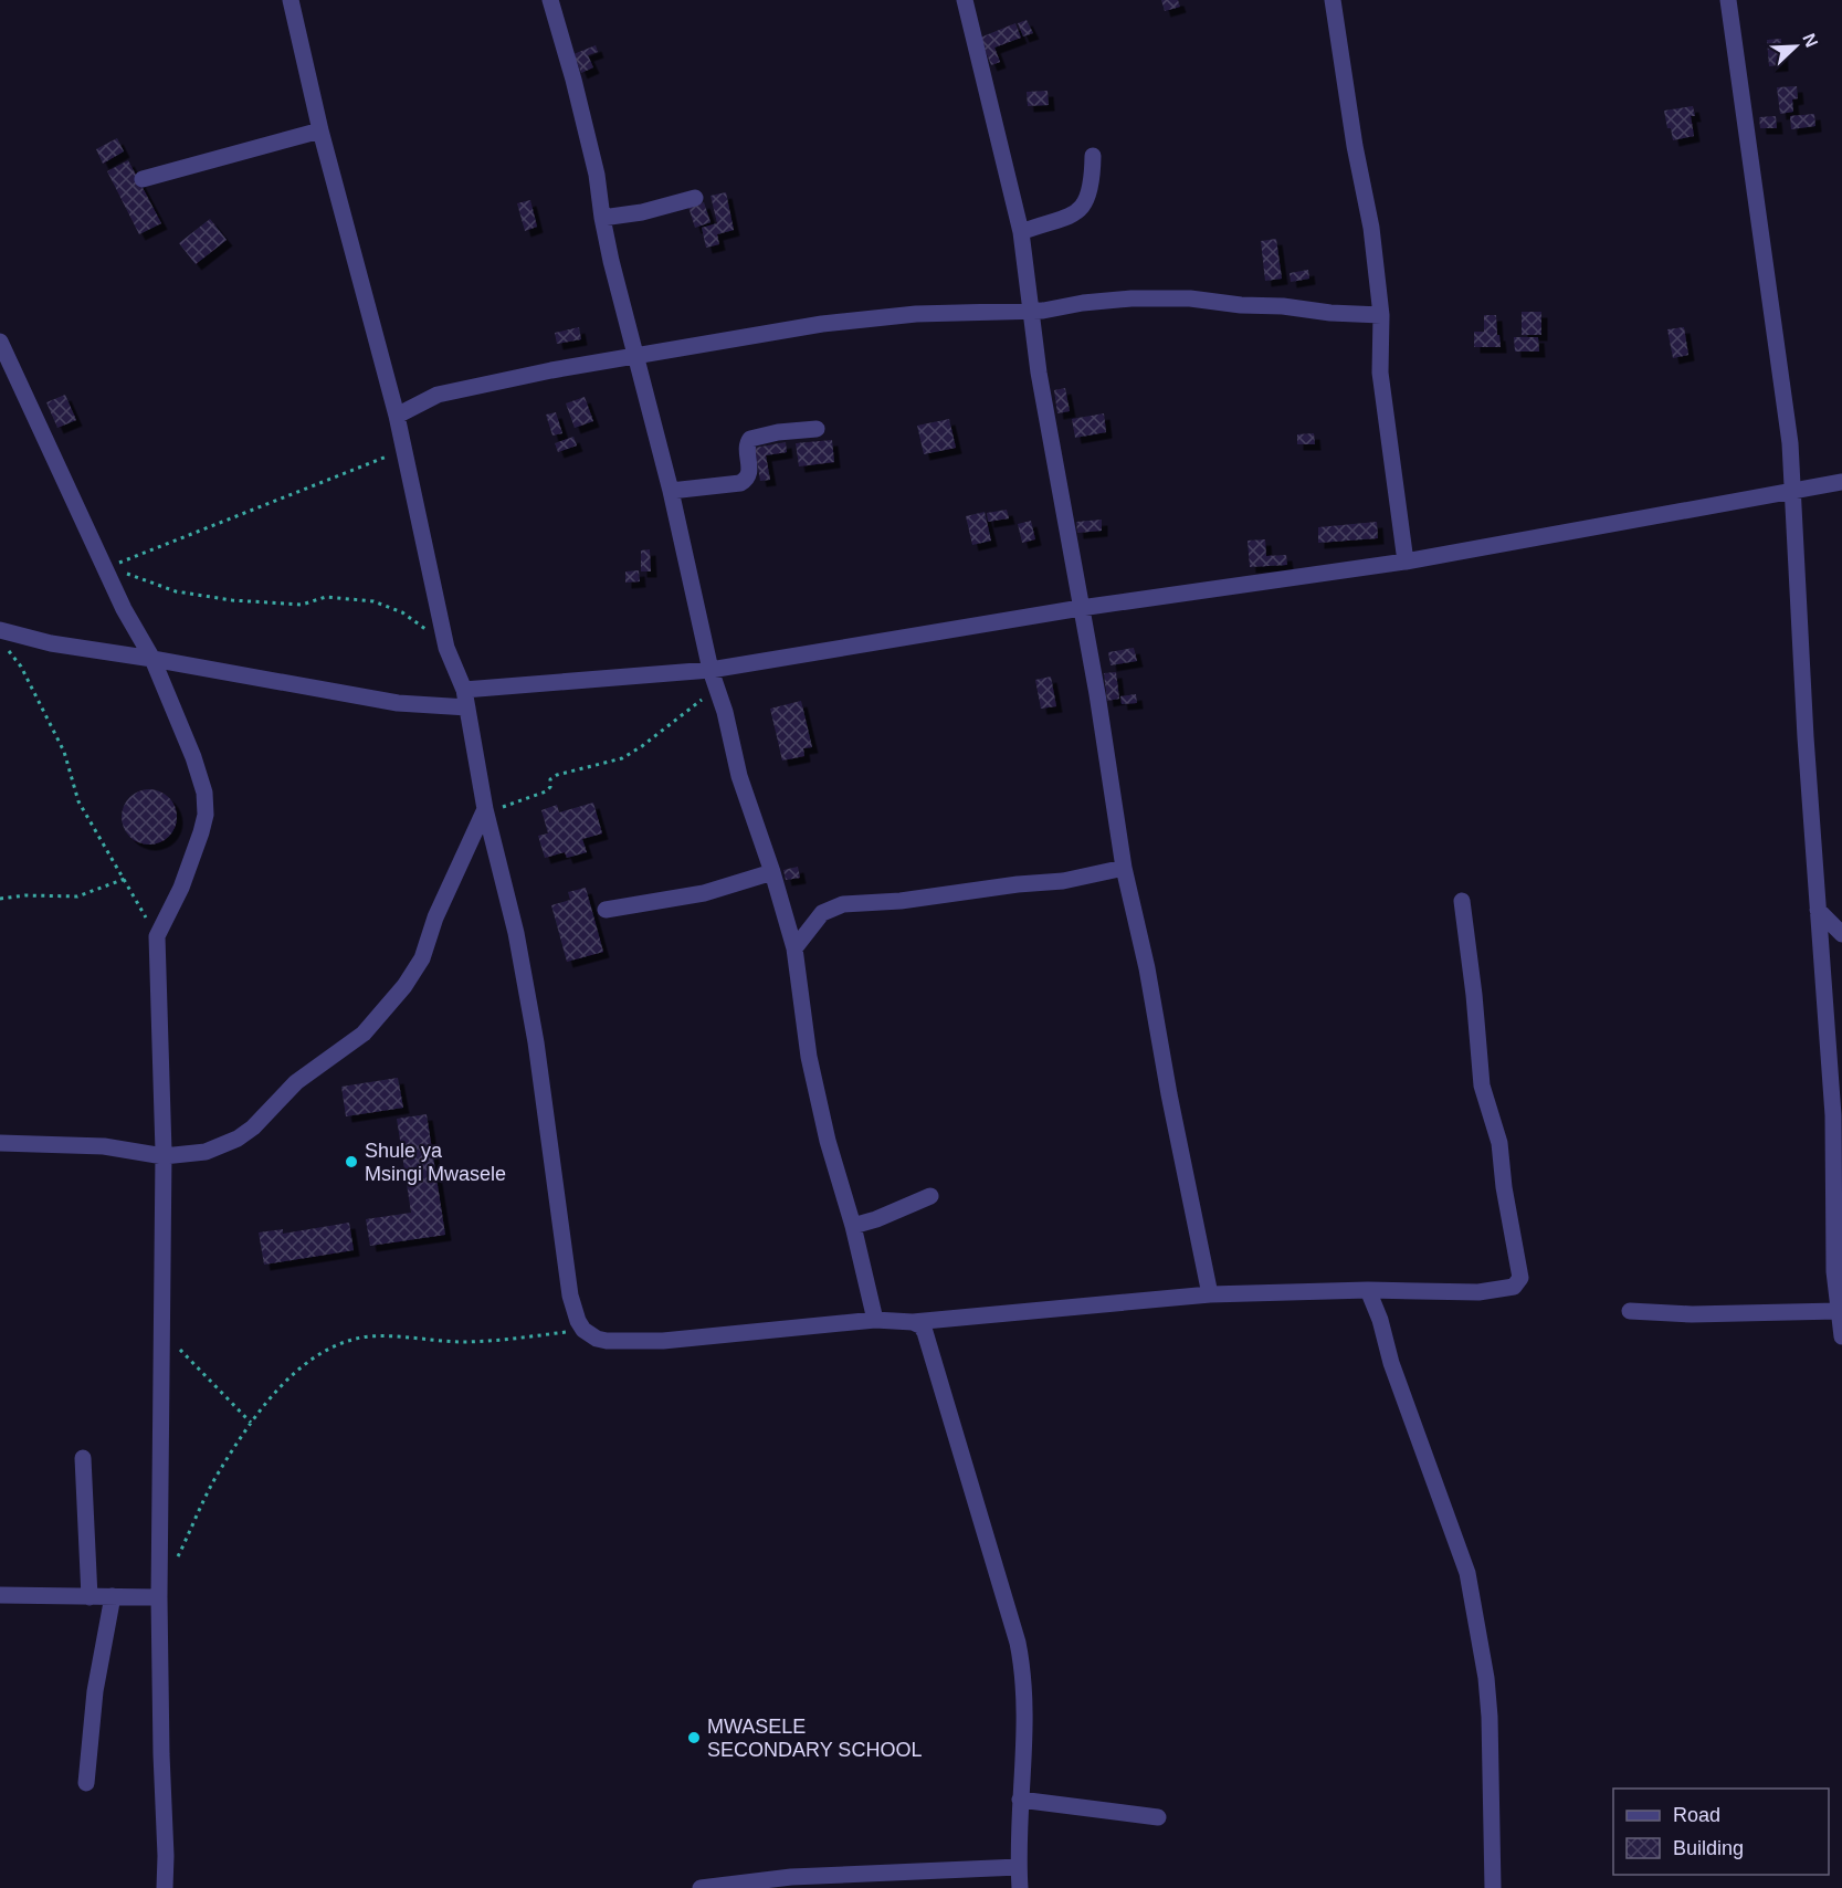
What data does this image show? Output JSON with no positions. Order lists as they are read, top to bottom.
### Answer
{
  "places": ["Shule ya Msingi Mwasele", "MWASELE SECONDARY SCHOOL"],
  "legend": ["Road", "Building"],
  "north": "top right"
}
